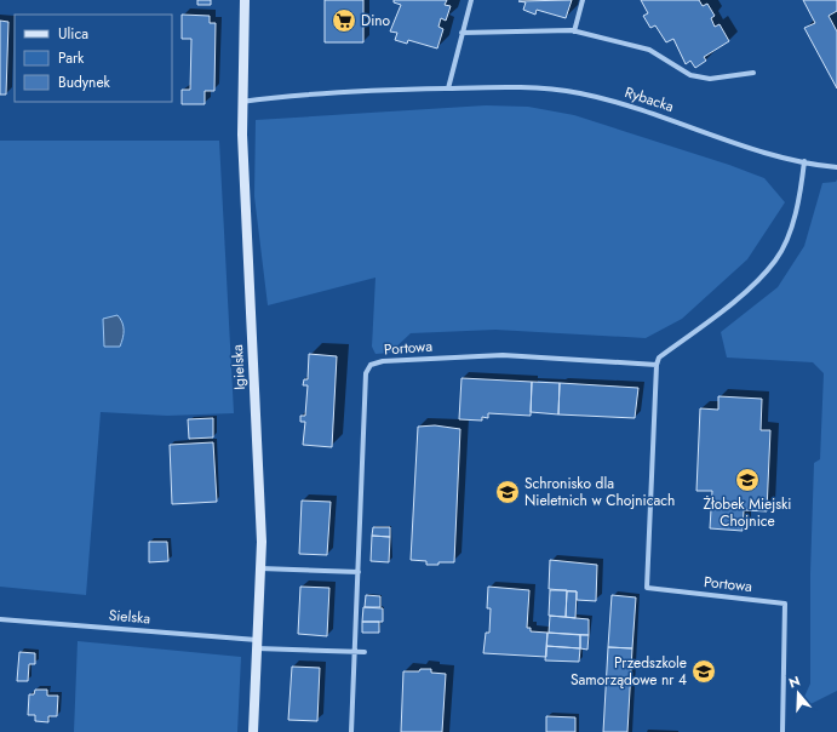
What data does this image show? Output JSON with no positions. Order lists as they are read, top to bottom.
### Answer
{
  "streets": {
    "street": [
      "Rybacka",
      "Portowa",
      "Igielska",
      "Sielska"
    ]
  },
  "crossings": [
    ["Rybacka", "Igielska"],
    ["Igielska", "Sielska"]
  ],
  "places": {
    "supermarket": ["Dino"],
    "school or university": ["Żłobek Miejski Chojnice", "Schronisko dla Nieletnich w Chojnicach", "Przedszkole Samorządowe nr 4"]
  },
  "legend": ["Ulica", "Park", "Budynek"],
  "north": "top"
}
